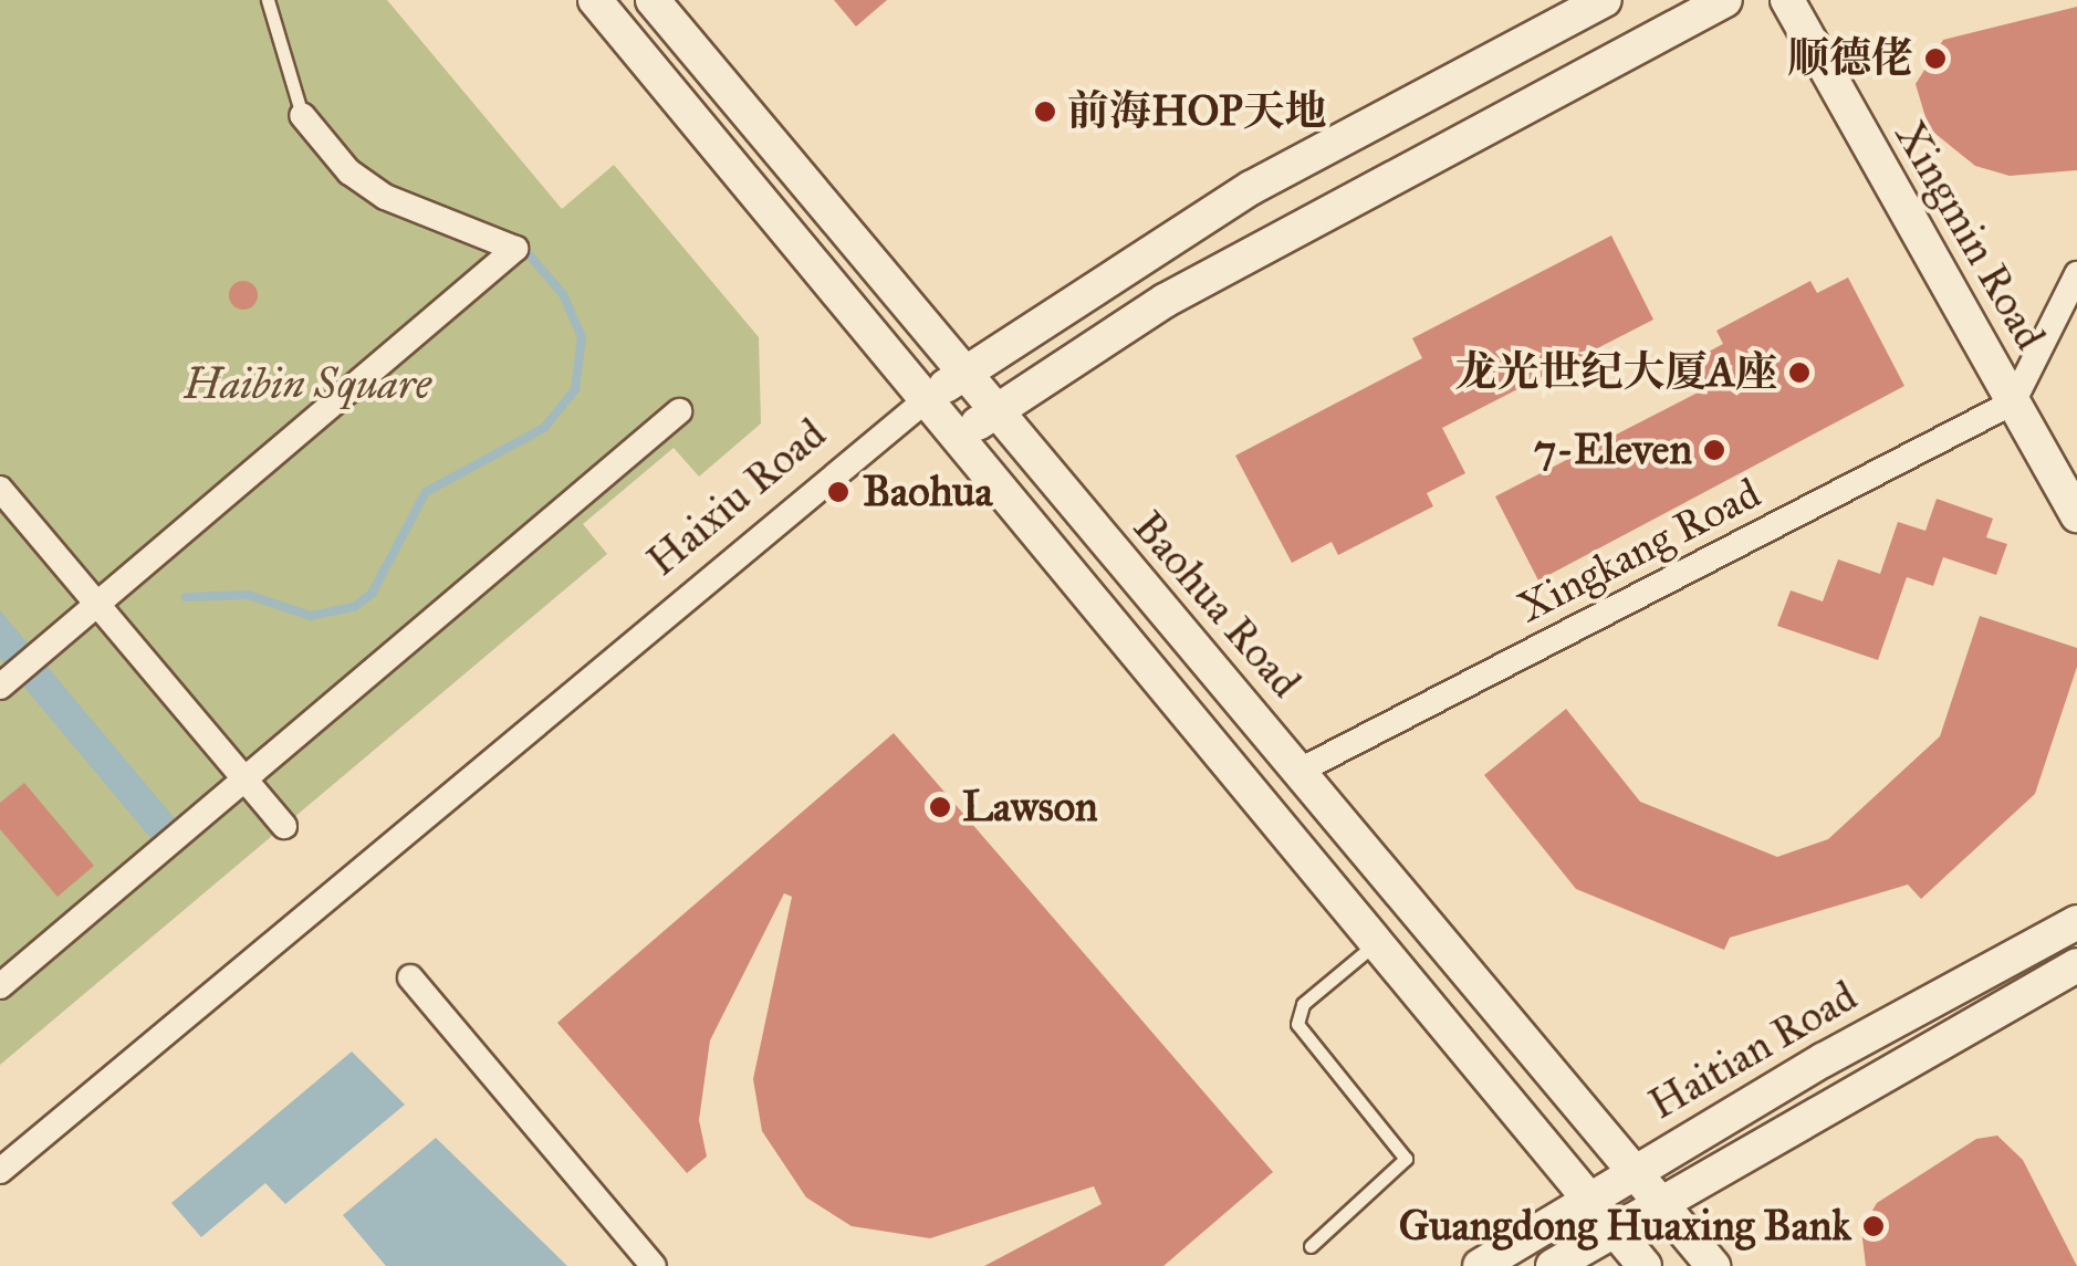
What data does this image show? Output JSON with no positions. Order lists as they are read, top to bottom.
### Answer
{
  "streets": {
    "main road": [
      "Xingmin Road",
      "Haixiu Road",
      "Baohua Road",
      "Haitian Road"
    ],
    "street": ["Xingkang Road"]
  },
  "crossings": [
    ["Xingmin Road", "Xingkang Road"],
    ["Haixiu Road", "Baohua Road"],
    ["Xingkang Road", "Baohua Road"],
    ["Baohua Road", "Haitian Road"]
  ],
  "parks": ["Haibin Square"],
  "places": [
    "顺德佬",
    "前海HOP天地",
    "龙光世纪大厦A座",
    "7-Eleven",
    "Baohua",
    "Lawson",
    "Guangdong Huaxing Bank"
  ]
}
